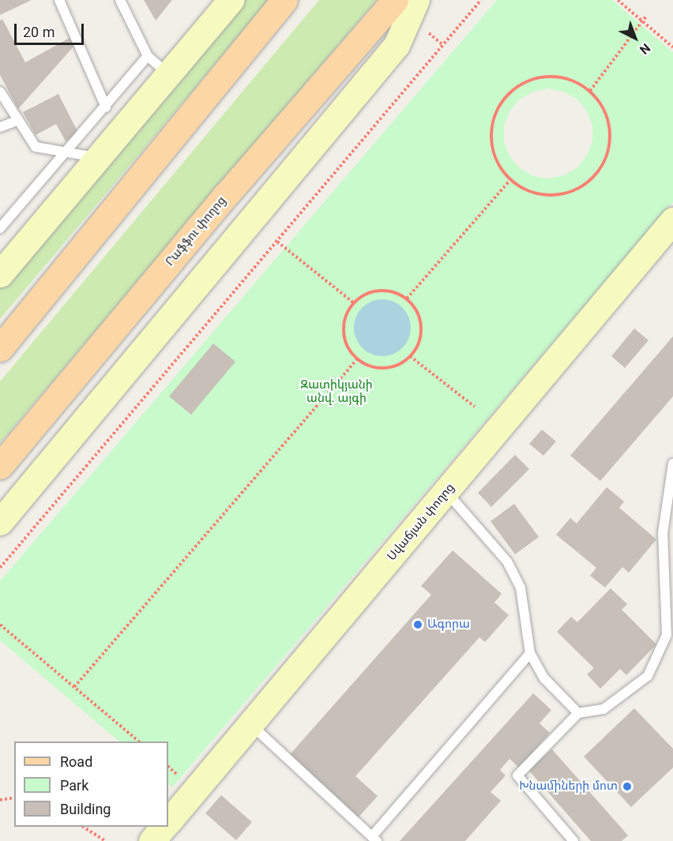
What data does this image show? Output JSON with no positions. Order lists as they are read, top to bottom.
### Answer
{
  "streets": {
    "main road": ["Րաֆֆու փողոց", "Սվաճյան փողոց"]
  },
  "parks": ["Զատիկյանի անվ. այգի"],
  "places": ["Ագորա", "Խնամիների մոտ"],
  "legend": ["Road", "Park", "Building"],
  "scale_bar": "20 m",
  "north": "bottom right"
}
